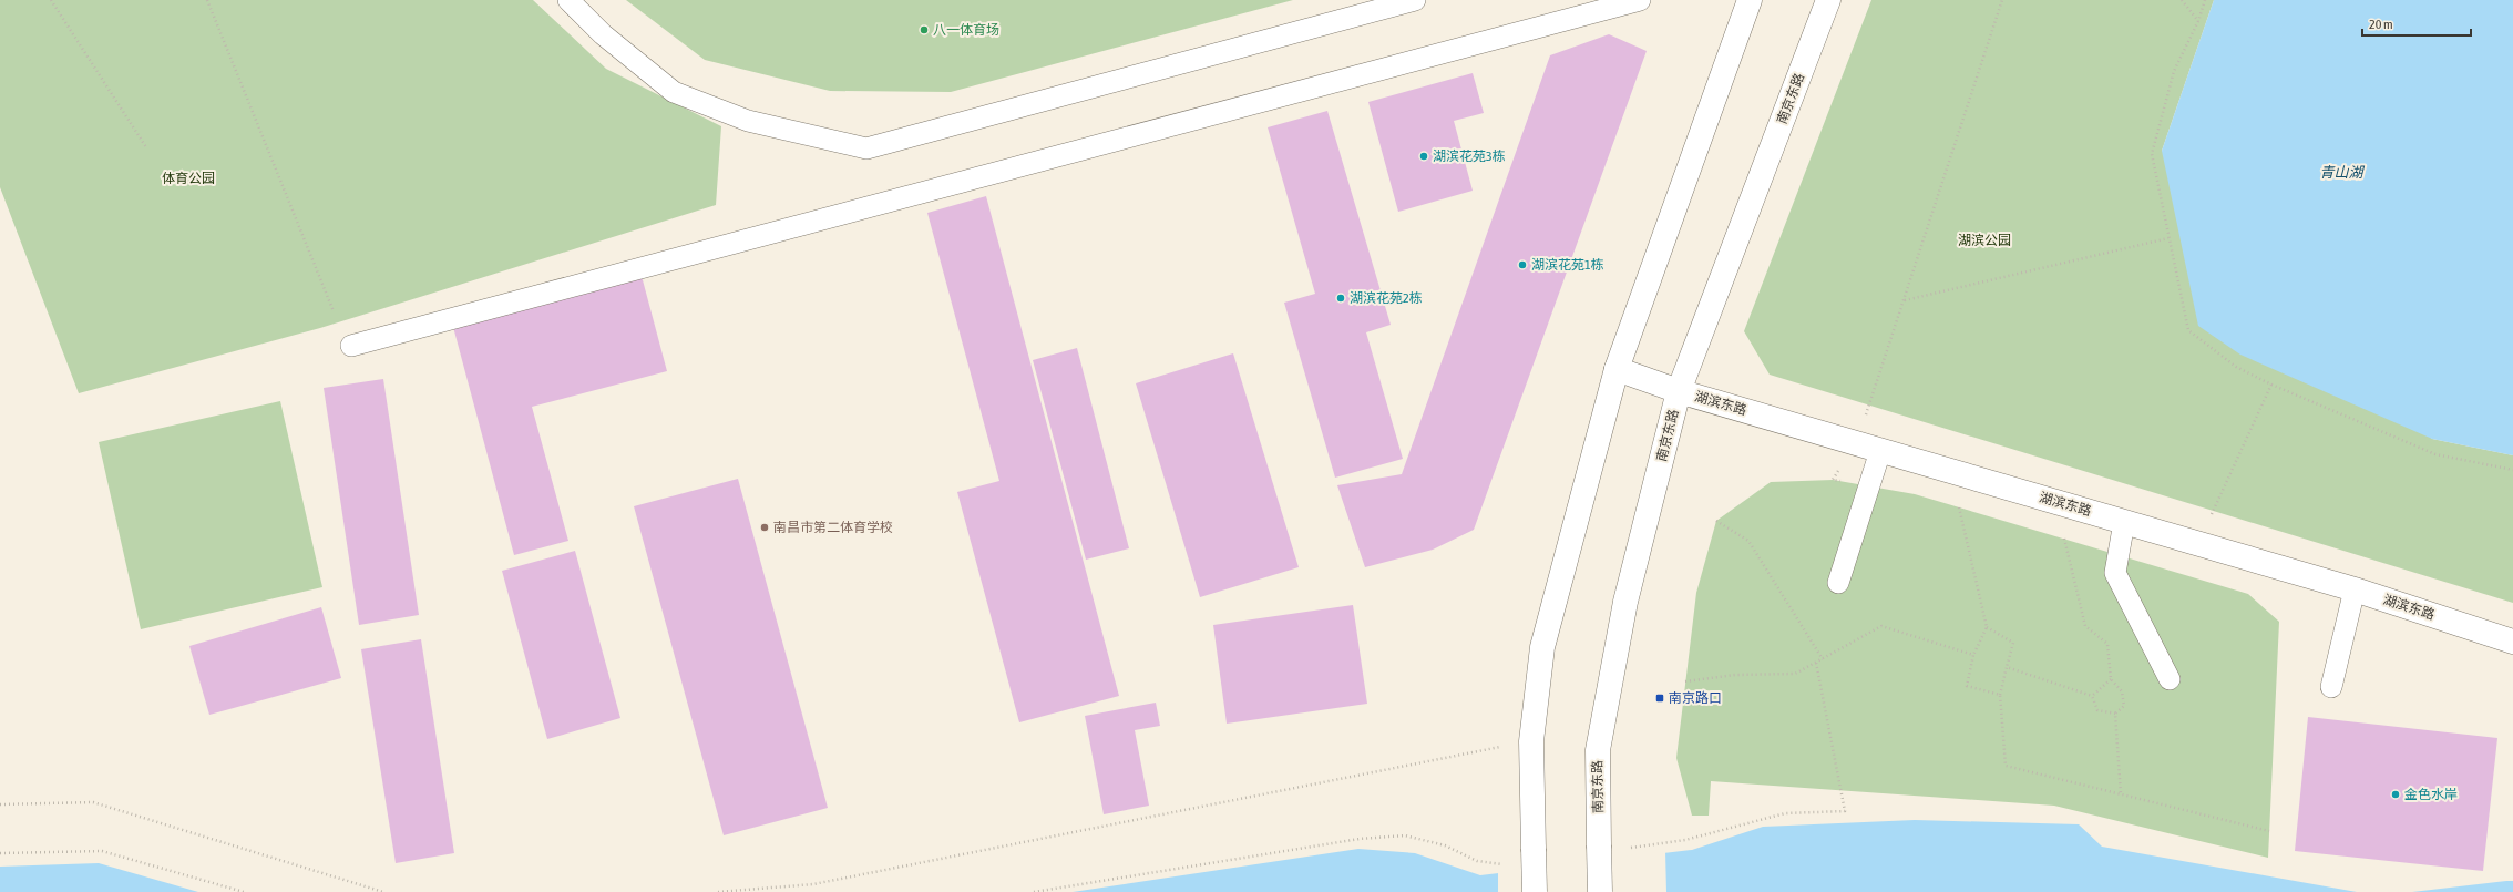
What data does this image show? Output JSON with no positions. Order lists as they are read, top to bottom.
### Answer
{
  "streets": {
    "main road": ["南京东路", "湖滨东路"]
  },
  "crossings": [
    ["南京东路", "湖滨东路"]
  ],
  "water": ["青山湖"],
  "parks": ["体育公园", "湖滨公园"],
  "places": {
    "other": [
      "八一体育场",
      "湖滨花苑3栋",
      "湖滨花苑1栋",
      "湖滨花苑2栋",
      "南昌市第二体育学校",
      "金色水岸"
    ],
    "transit": ["南京路口"]
  },
  "scale_bar": "20 m"
}
